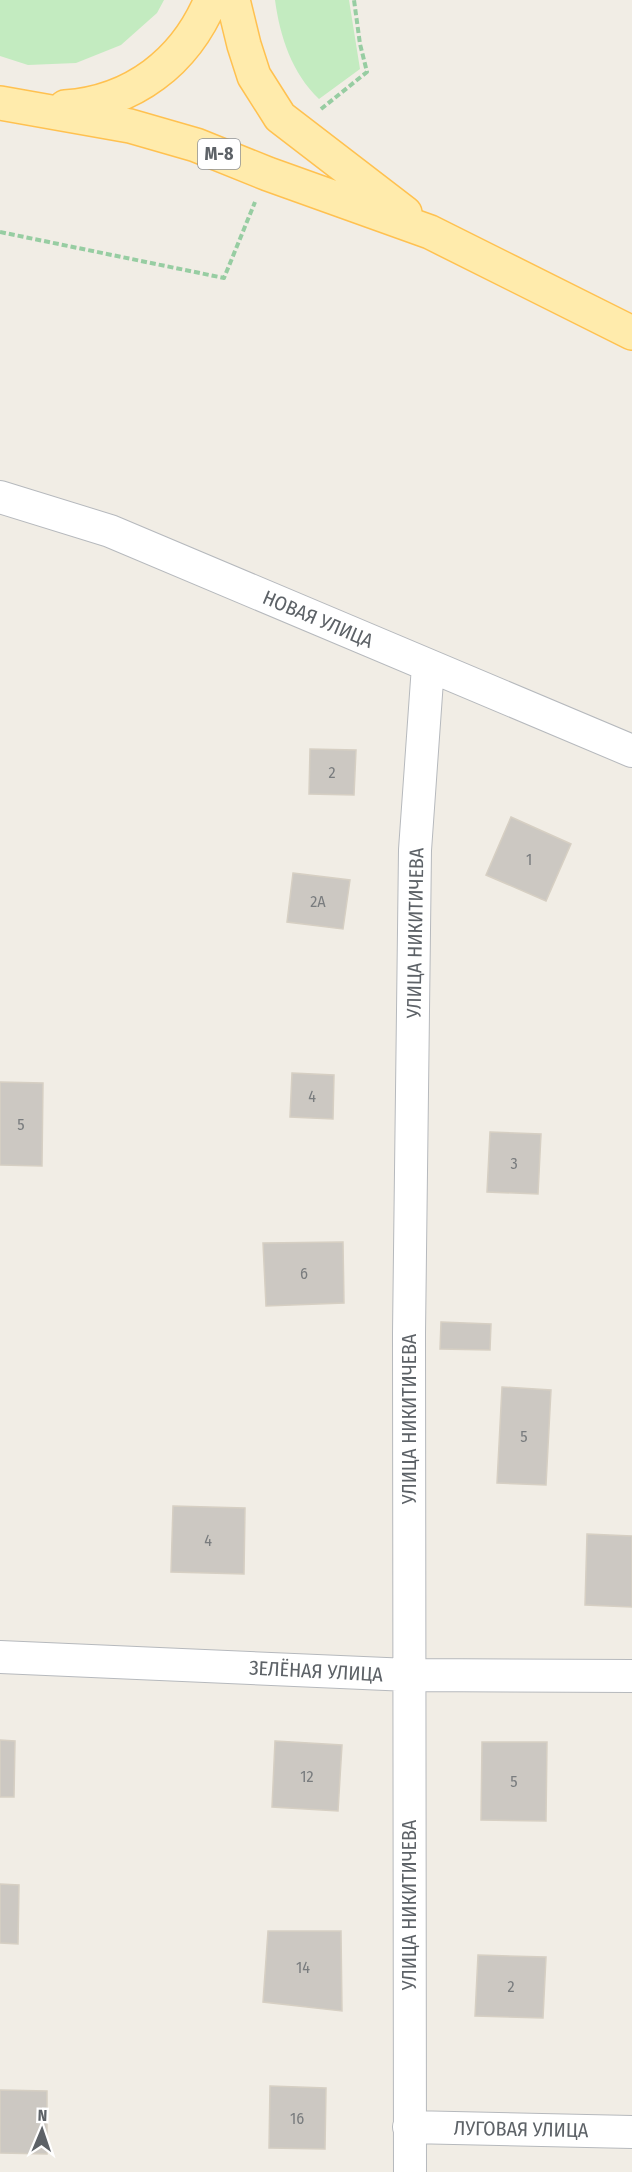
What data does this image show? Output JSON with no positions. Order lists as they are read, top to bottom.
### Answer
{
  "streets": {
    "main road": ["М-8"],
    "street": [
      "НОВАЯ УЛИЦА",
      "УЛИЦА НИКИТИЧЕВА",
      "ЗЕЛЁНАЯ УЛИЦА",
      "ЛУГОВАЯ УЛИЦА"
    ]
  },
  "crossings": [
    ["НОВАЯ УЛИЦА", "УЛИЦА НИКИТИЧЕВА"],
    ["УЛИЦА НИКИТИЧЕВА", "ЗЕЛЁНАЯ УЛИЦА"],
    ["УЛИЦА НИКИТИЧЕВА", "ЛУГОВАЯ УЛИЦА"]
  ],
  "house_numbers": [
    "2",
    "1",
    "2А",
    "4",
    "5",
    "3",
    "6",
    "5",
    "4",
    "12",
    "5",
    "14",
    "2",
    "16"
  ],
  "north": "top"
}
